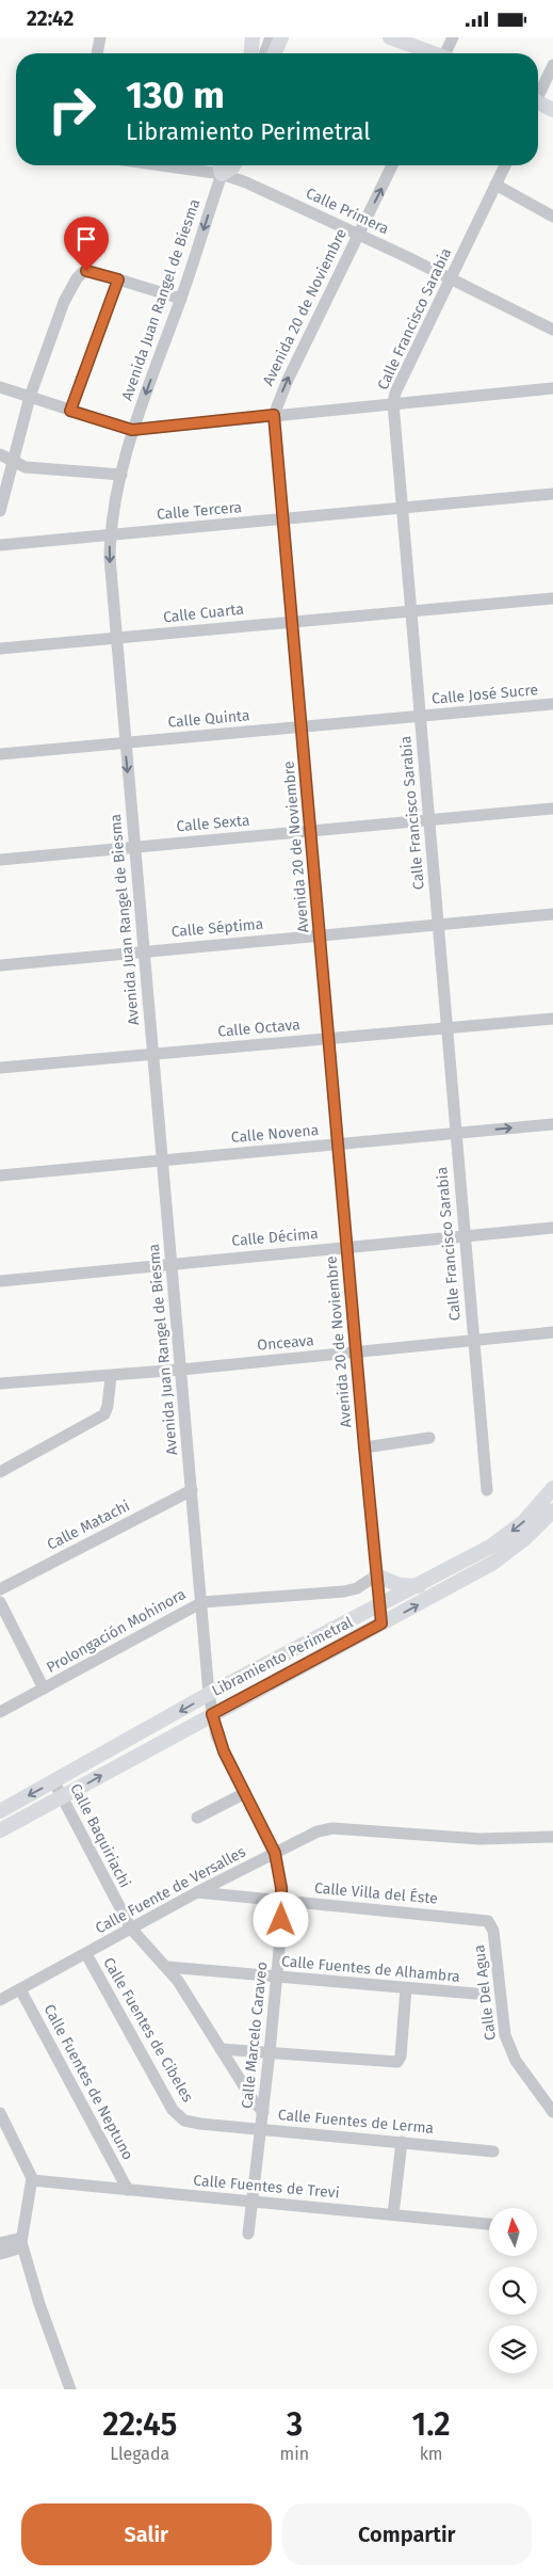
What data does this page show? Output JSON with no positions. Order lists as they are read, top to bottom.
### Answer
{
  "streets": {
    "main road": ["Libramiento Perimetral"],
    "street": [
      "Calle Primera",
      "Avenida Juan Rangel de Biesma",
      "Avenida 20 de Noviembre",
      "Calle Francisco Sarabia",
      "Calle Tercera",
      "Calle Cuarta",
      "Calle José Sucre",
      "Calle Quinta",
      "Calle Sexta",
      "Calle Séptima",
      "Calle Octava",
      "Calle Novena",
      "Calle Décima",
      "Onceava",
      "Calle Matachi",
      "Prolongación Mohinora",
      "Calle Baquiriachi",
      "Calle Fuente de Versalles",
      "Calle Villa del Éste",
      "Calle Fuentes de Alhambra",
      "Calle Del Agua",
      "Calle Fuentes de Cibeles",
      "Calle Marcelo Caraveo",
      "Calle Fuentes de Neptuno",
      "Calle Fuentes de Lerma",
      "Calle Fuentes de Trevi"
    ]
  },
  "crossings": [
    ["Calle Primera", "Avenida Juan Rangel de Biesma"],
    ["Calle Primera", "Avenida 20 de Noviembre"],
    ["Calle Primera", "Calle Francisco Sarabia"],
    ["Avenida Juan Rangel de Biesma", "Calle Tercera"],
    ["Avenida Juan Rangel de Biesma", "Calle Cuarta"],
    ["Avenida Juan Rangel de Biesma", "Calle Quinta"],
    ["Avenida Juan Rangel de Biesma", "Calle Sexta"],
    ["Avenida Juan Rangel de Biesma", "Calle Séptima"],
    ["Avenida Juan Rangel de Biesma", "Calle Octava"],
    ["Avenida Juan Rangel de Biesma", "Calle Novena"],
    ["Avenida Juan Rangel de Biesma", "Calle Décima"],
    ["Avenida Juan Rangel de Biesma", "Onceava"],
    ["Avenida Juan Rangel de Biesma", "Calle Matachi"],
    ["Avenida Juan Rangel de Biesma", "Prolongación Mohinora"],
    ["Avenida Juan Rangel de Biesma", "Libramiento Perimetral"],
    ["Avenida Juan Rangel de Biesma", "Calle Marcelo Caraveo"],
    ["Avenida 20 de Noviembre", "Calle Tercera"],
    ["Avenida 20 de Noviembre", "Calle Cuarta"],
    ["Avenida 20 de Noviembre", "Calle Quinta"],
    ["Avenida 20 de Noviembre", "Calle Sexta"],
    ["Avenida 20 de Noviembre", "Calle Séptima"],
    ["Avenida 20 de Noviembre", "Calle Octava"],
    ["Avenida 20 de Noviembre", "Calle Novena"],
    ["Avenida 20 de Noviembre", "Calle Décima"],
    ["Avenida 20 de Noviembre", "Onceava"],
    ["Avenida 20 de Noviembre", "Prolongación Mohinora"],
    ["Avenida 20 de Noviembre", "Libramiento Perimetral"],
    ["Calle Francisco Sarabia", "Calle Tercera"],
    ["Calle Francisco Sarabia", "Calle Cuarta"],
    ["Calle Francisco Sarabia", "Calle José Sucre"],
    ["Calle Francisco Sarabia", "Calle Quinta"],
    ["Calle Francisco Sarabia", "Calle Sexta"],
    ["Calle Francisco Sarabia", "Calle Séptima"],
    ["Calle Francisco Sarabia", "Calle Octava"],
    ["Calle Francisco Sarabia", "Calle Novena"],
    ["Calle Francisco Sarabia", "Calle Décima"],
    ["Calle Francisco Sarabia", "Onceava"],
    ["Calle José Sucre", "Calle Quinta"],
    ["Libramiento Perimetral", "Calle Baquiriachi"],
    ["Libramiento Perimetral", "Calle Marcelo Caraveo"],
    ["Calle Baquiriachi", "Calle Fuente de Versalles"],
    ["Calle Baquiriachi", "Calle Fuentes de Alhambra"],
    ["Calle Baquiriachi", "Calle Marcelo Caraveo"],
    ["Calle Fuente de Versalles", "Calle Villa del Éste"],
    ["Calle Fuente de Versalles", "Calle Fuentes de Cibeles"],
    ["Calle Fuente de Versalles", "Calle Marcelo Caraveo"],
    ["Calle Fuente de Versalles", "Calle Fuentes de Neptuno"],
    ["Calle Villa del Éste", "Calle Del Agua"],
    ["Calle Villa del Éste", "Calle Marcelo Caraveo"],
    ["Calle Fuentes de Alhambra", "Calle Marcelo Caraveo"],
    ["Calle Fuentes de Cibeles", "Calle Fuentes de Lerma"],
    ["Calle Marcelo Caraveo", "Calle Fuentes de Lerma"],
    ["Calle Marcelo Caraveo", "Calle Fuentes de Trevi"],
    ["Calle Fuentes de Neptuno", "Calle Fuentes de Trevi"]
  ],
  "north": "top",
  "page": {
    "status": "22:42",
    "turn": ["130 m", "Libramiento Perimetral"],
    "eta": [
      "22:45",
      "Llegada",
      "3",
      "min",
      "1.2",
      "km"
    ],
    "buttons": ["Salir", "Compartir"]
  }
}
